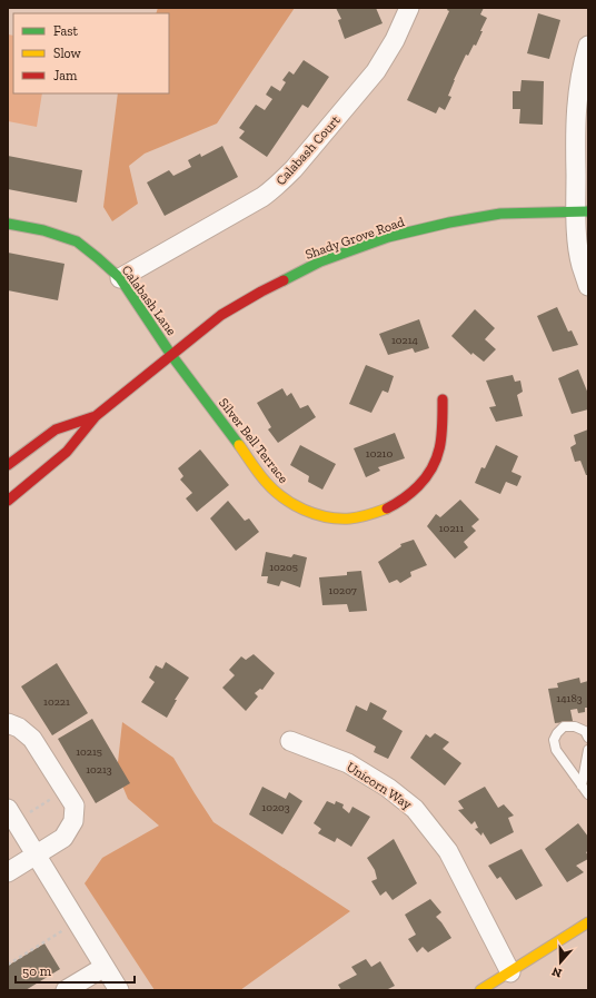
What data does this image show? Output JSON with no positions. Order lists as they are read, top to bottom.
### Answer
{
  "streets": {
    "main road": ["Shady Grove Road", "Calabash Lane", "Silver Bell Terrace"],
    "street": ["Calabash Court", "Unicorn Way"]
  },
  "crossings": [
    ["Calabash Court", "Calabash Lane"],
    ["Shady Grove Road", "Calabash Lane"],
    ["Shady Grove Road", "Silver Bell Terrace"],
    ["Calabash Lane", "Silver Bell Terrace"]
  ],
  "house_numbers": [
    "10214",
    "10210",
    "10211",
    "10205",
    "10207",
    "14183",
    "10221",
    "10215",
    "10213",
    "10203"
  ],
  "legend": ["Fast", "Slow", "Jam"],
  "scale_bar": "50 m",
  "north": "bottom"
}
